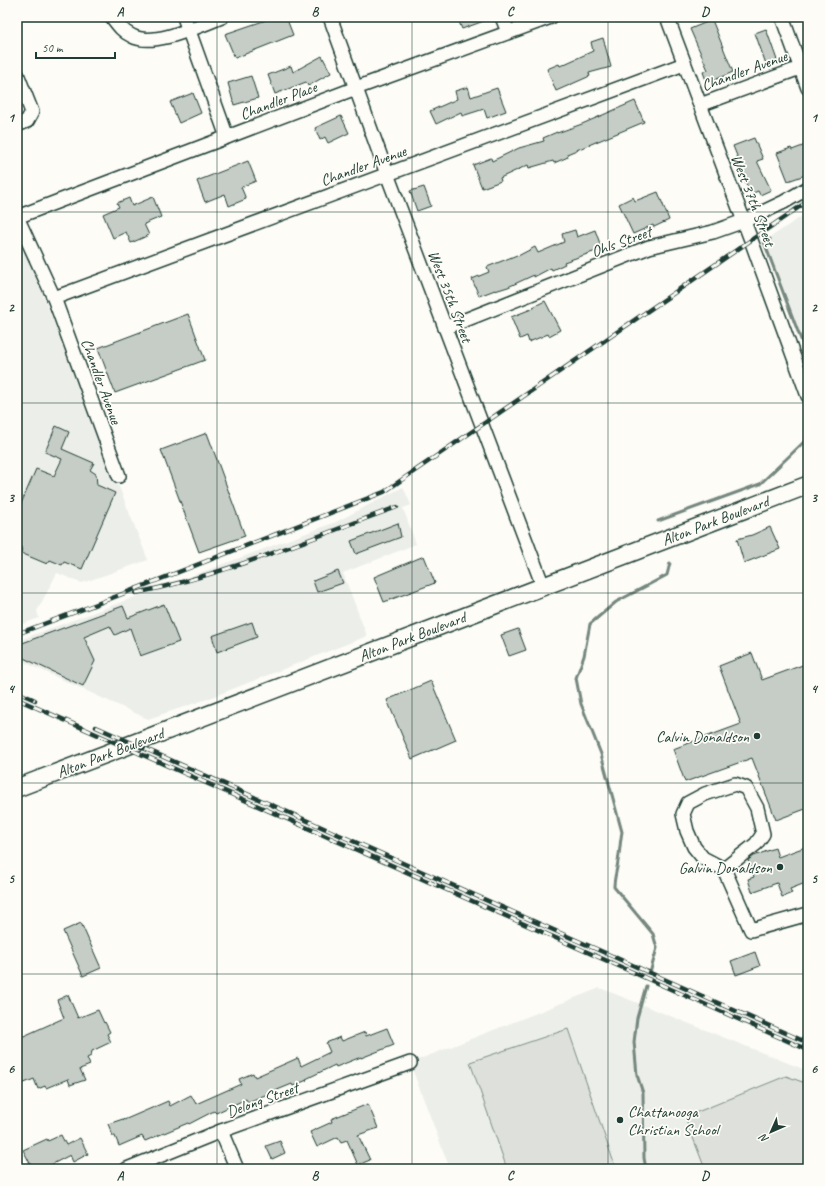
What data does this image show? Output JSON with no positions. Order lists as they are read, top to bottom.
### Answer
{
  "streets": {
    "main road": ["Alton Park Boulevard"],
    "street": [
      "Chandler Avenue",
      "Chandler Place",
      "West 37th Street",
      "Ohls Street",
      "West 35th Street",
      "Delong Street"
    ]
  },
  "crossings": [
    ["Chandler Avenue", "Chandler Place"],
    ["Chandler Avenue", "West 37th Street"],
    ["Chandler Avenue", "West 35th Street"],
    ["Chandler Place", "West 35th Street"],
    ["West 37th Street", "Ohls Street"],
    ["Ohls Street", "West 35th Street"],
    ["West 35th Street", "Alton Park Boulevard"]
  ],
  "places": ["Calvin Donaldson", "Galvin Donaldson", "Chattanooga Christian School"],
  "scale_bar": "50 m",
  "north": "bottom left",
  "grid": {
    "columns": [
      "A",
      "B",
      "C",
      "D"
    ],
    "rows": [
      "1",
      "2",
      "3",
      "4",
      "5",
      "6"
    ]
  }
}
